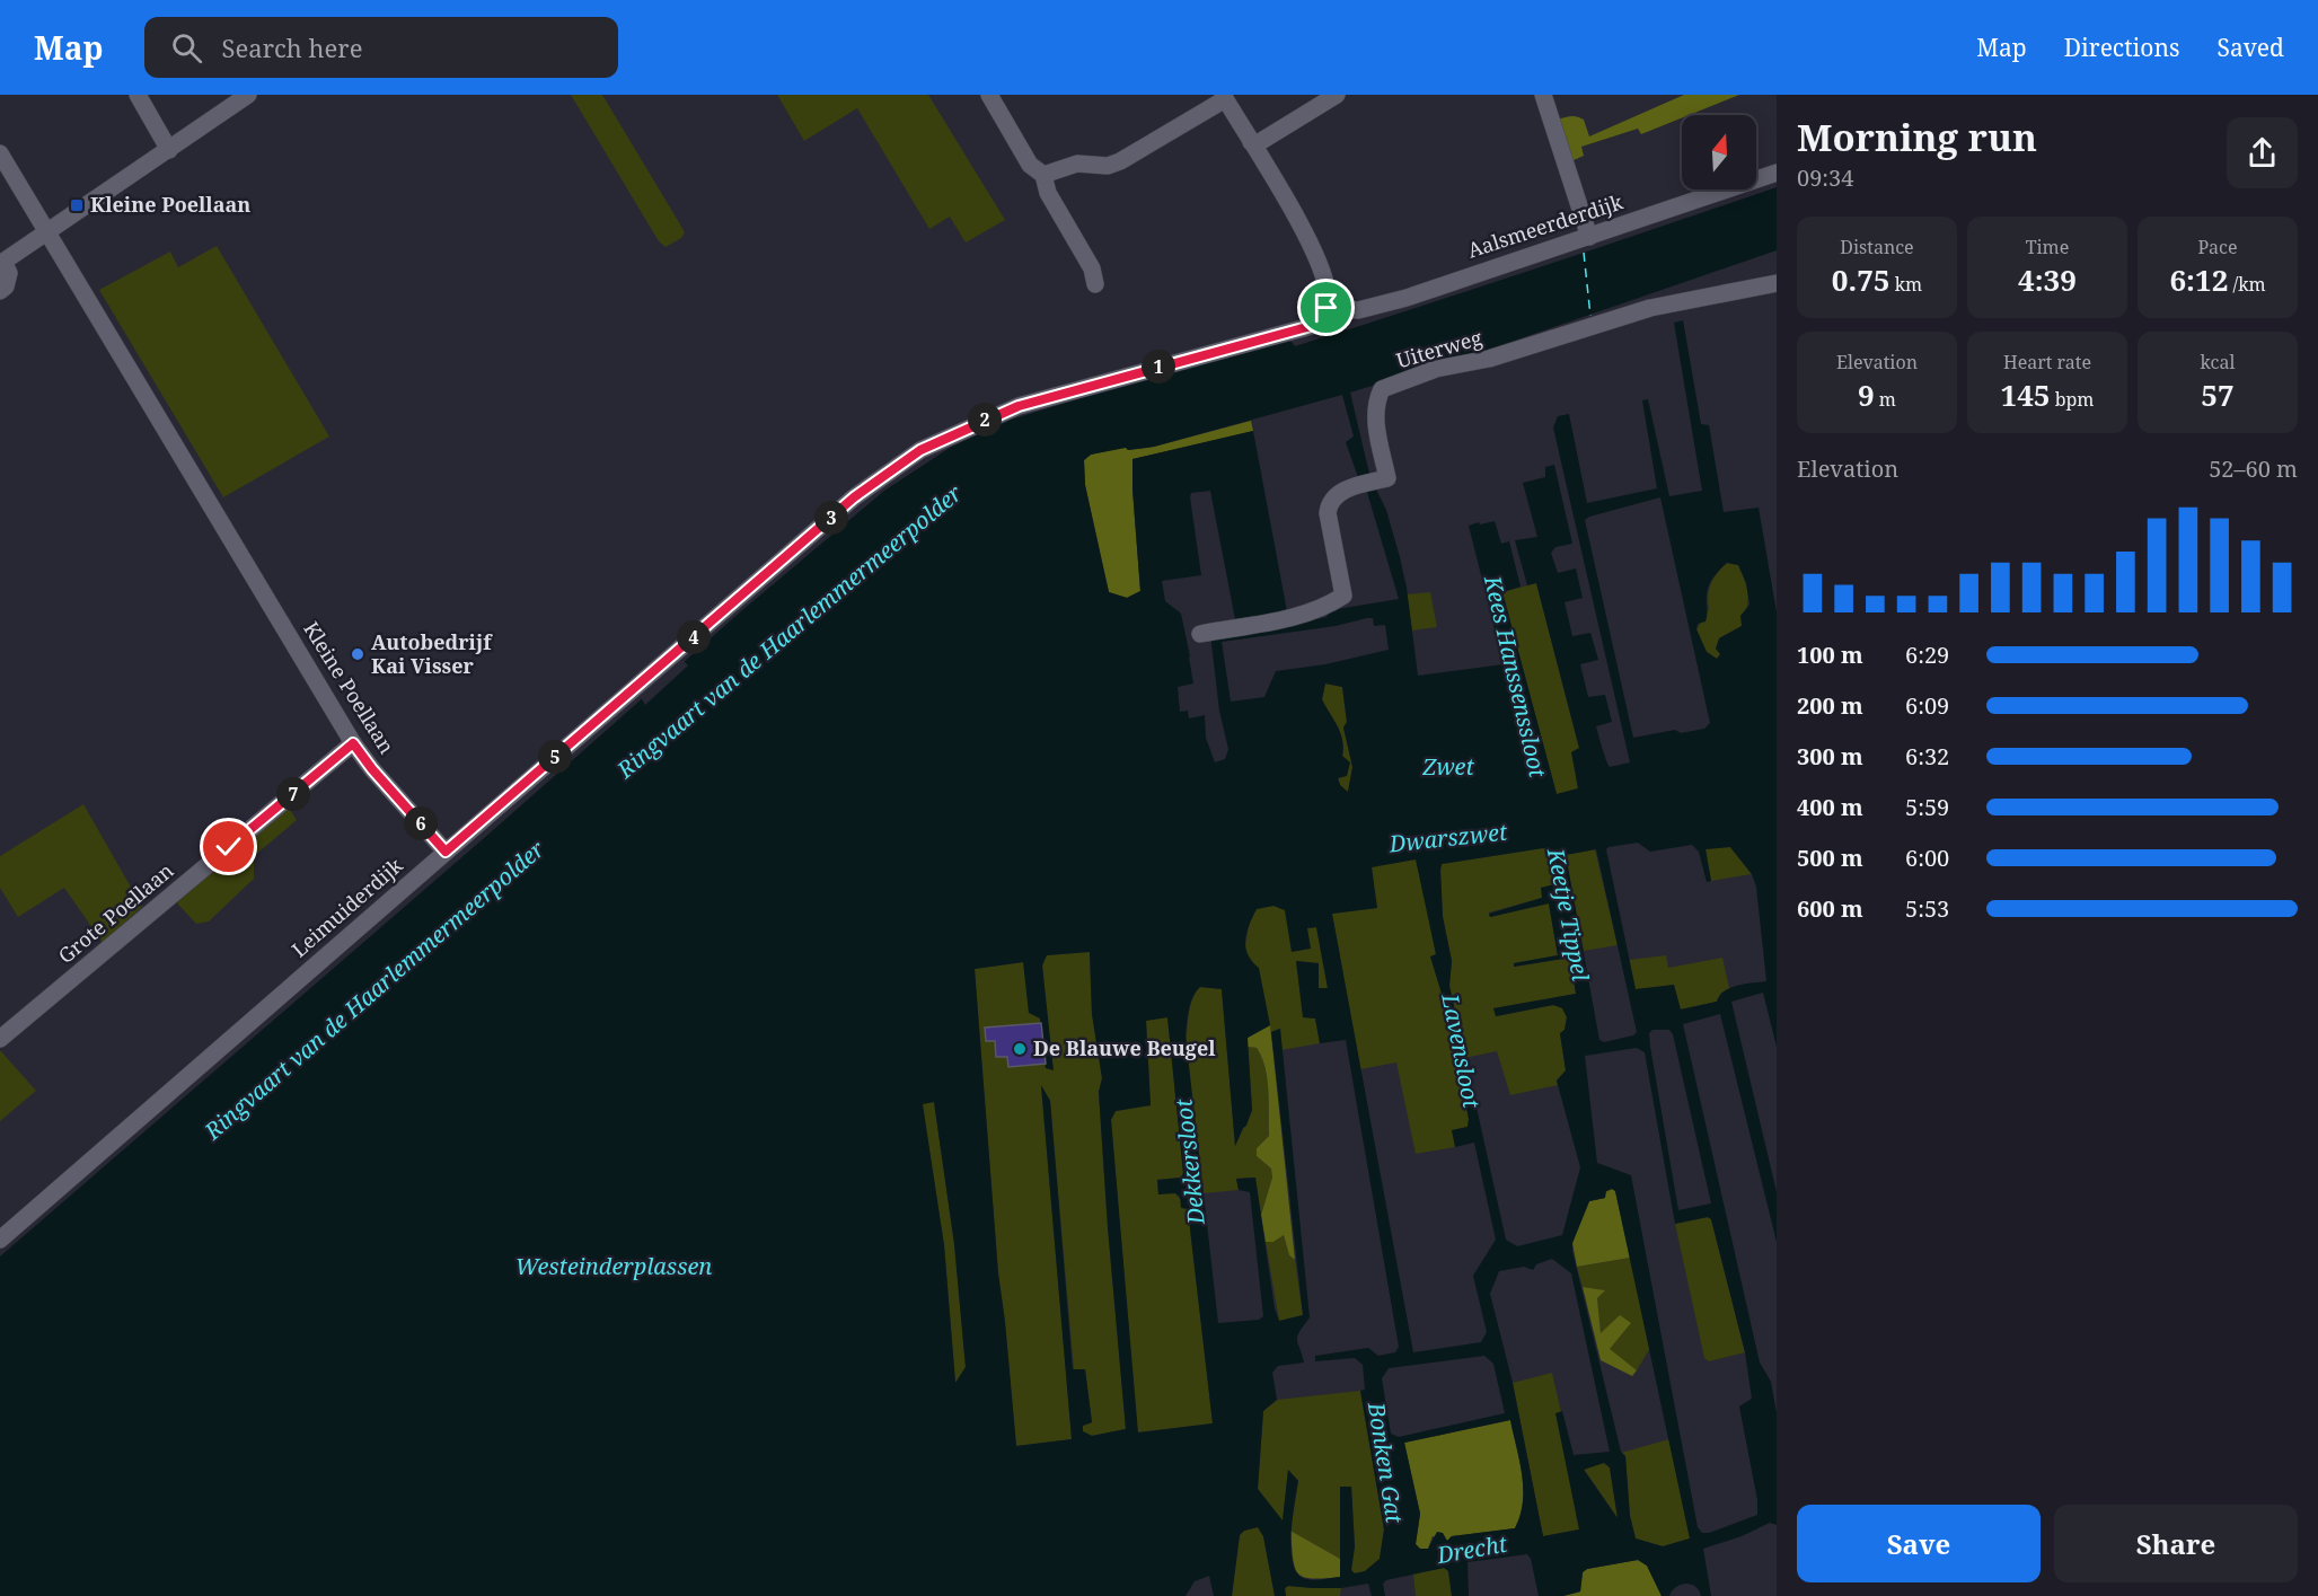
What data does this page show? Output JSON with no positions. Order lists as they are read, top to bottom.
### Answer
{
  "streets": {
    "street": [
      "Aalsmeerderdijk",
      "Uiterweg",
      "Kleine Poellaan",
      "Leimuiderdijk",
      "Grote Poellaan"
    ]
  },
  "crossings": [
    ["Aalsmeerderdijk", "Leimuiderdijk"],
    ["Kleine Poellaan", "Leimuiderdijk"],
    ["Kleine Poellaan", "Grote Poellaan"]
  ],
  "water": [
    "Ringvaart van de Haarlemmermeerpolder",
    "Kees Hanssenssloot",
    "Zwet",
    "Dwarszwet",
    "Keetje Tippel",
    "Lavensloot",
    "Dekkersloot",
    "Westeinderplassen",
    "Bonken Gat",
    "Drecht"
  ],
  "places": {
    "transit": ["Kleine Poellaan"],
    "other": ["Autobedrijf Kai Visser", "De Blauwe Beugel"]
  },
  "north": "top",
  "page": {
    "header": "Map",
    "search": "Search here",
    "nav": ["Map", "Directions", "Saved"],
    "heading": ["Morning run", "09:34"],
    "stats": [
      ["Distance", "0.75 km"],
      ["Time", "4:39"],
      ["Pace", "6:12 /km"],
      ["Elevation", "9 m"],
      ["Heart rate", "145 bpm"],
      ["kcal", "57"]
    ],
    "pins": [
      "1",
      "2",
      "3",
      "4",
      "5",
      "7",
      "6"
    ],
    "chart": ["Elevation", "52–60 m"],
    "list": [
      {
        "name": "100 m",
        "note": "6:29"
      },
      {
        "name": "200 m",
        "note": "6:09"
      },
      {
        "name": "300 m",
        "note": "6:32"
      },
      {
        "name": "400 m",
        "note": "5:59"
      },
      {
        "name": "500 m",
        "note": "6:00"
      },
      {
        "name": "600 m",
        "note": "5:53"
      }
    ],
    "buttons": ["Save", "Share"]
  }
}
